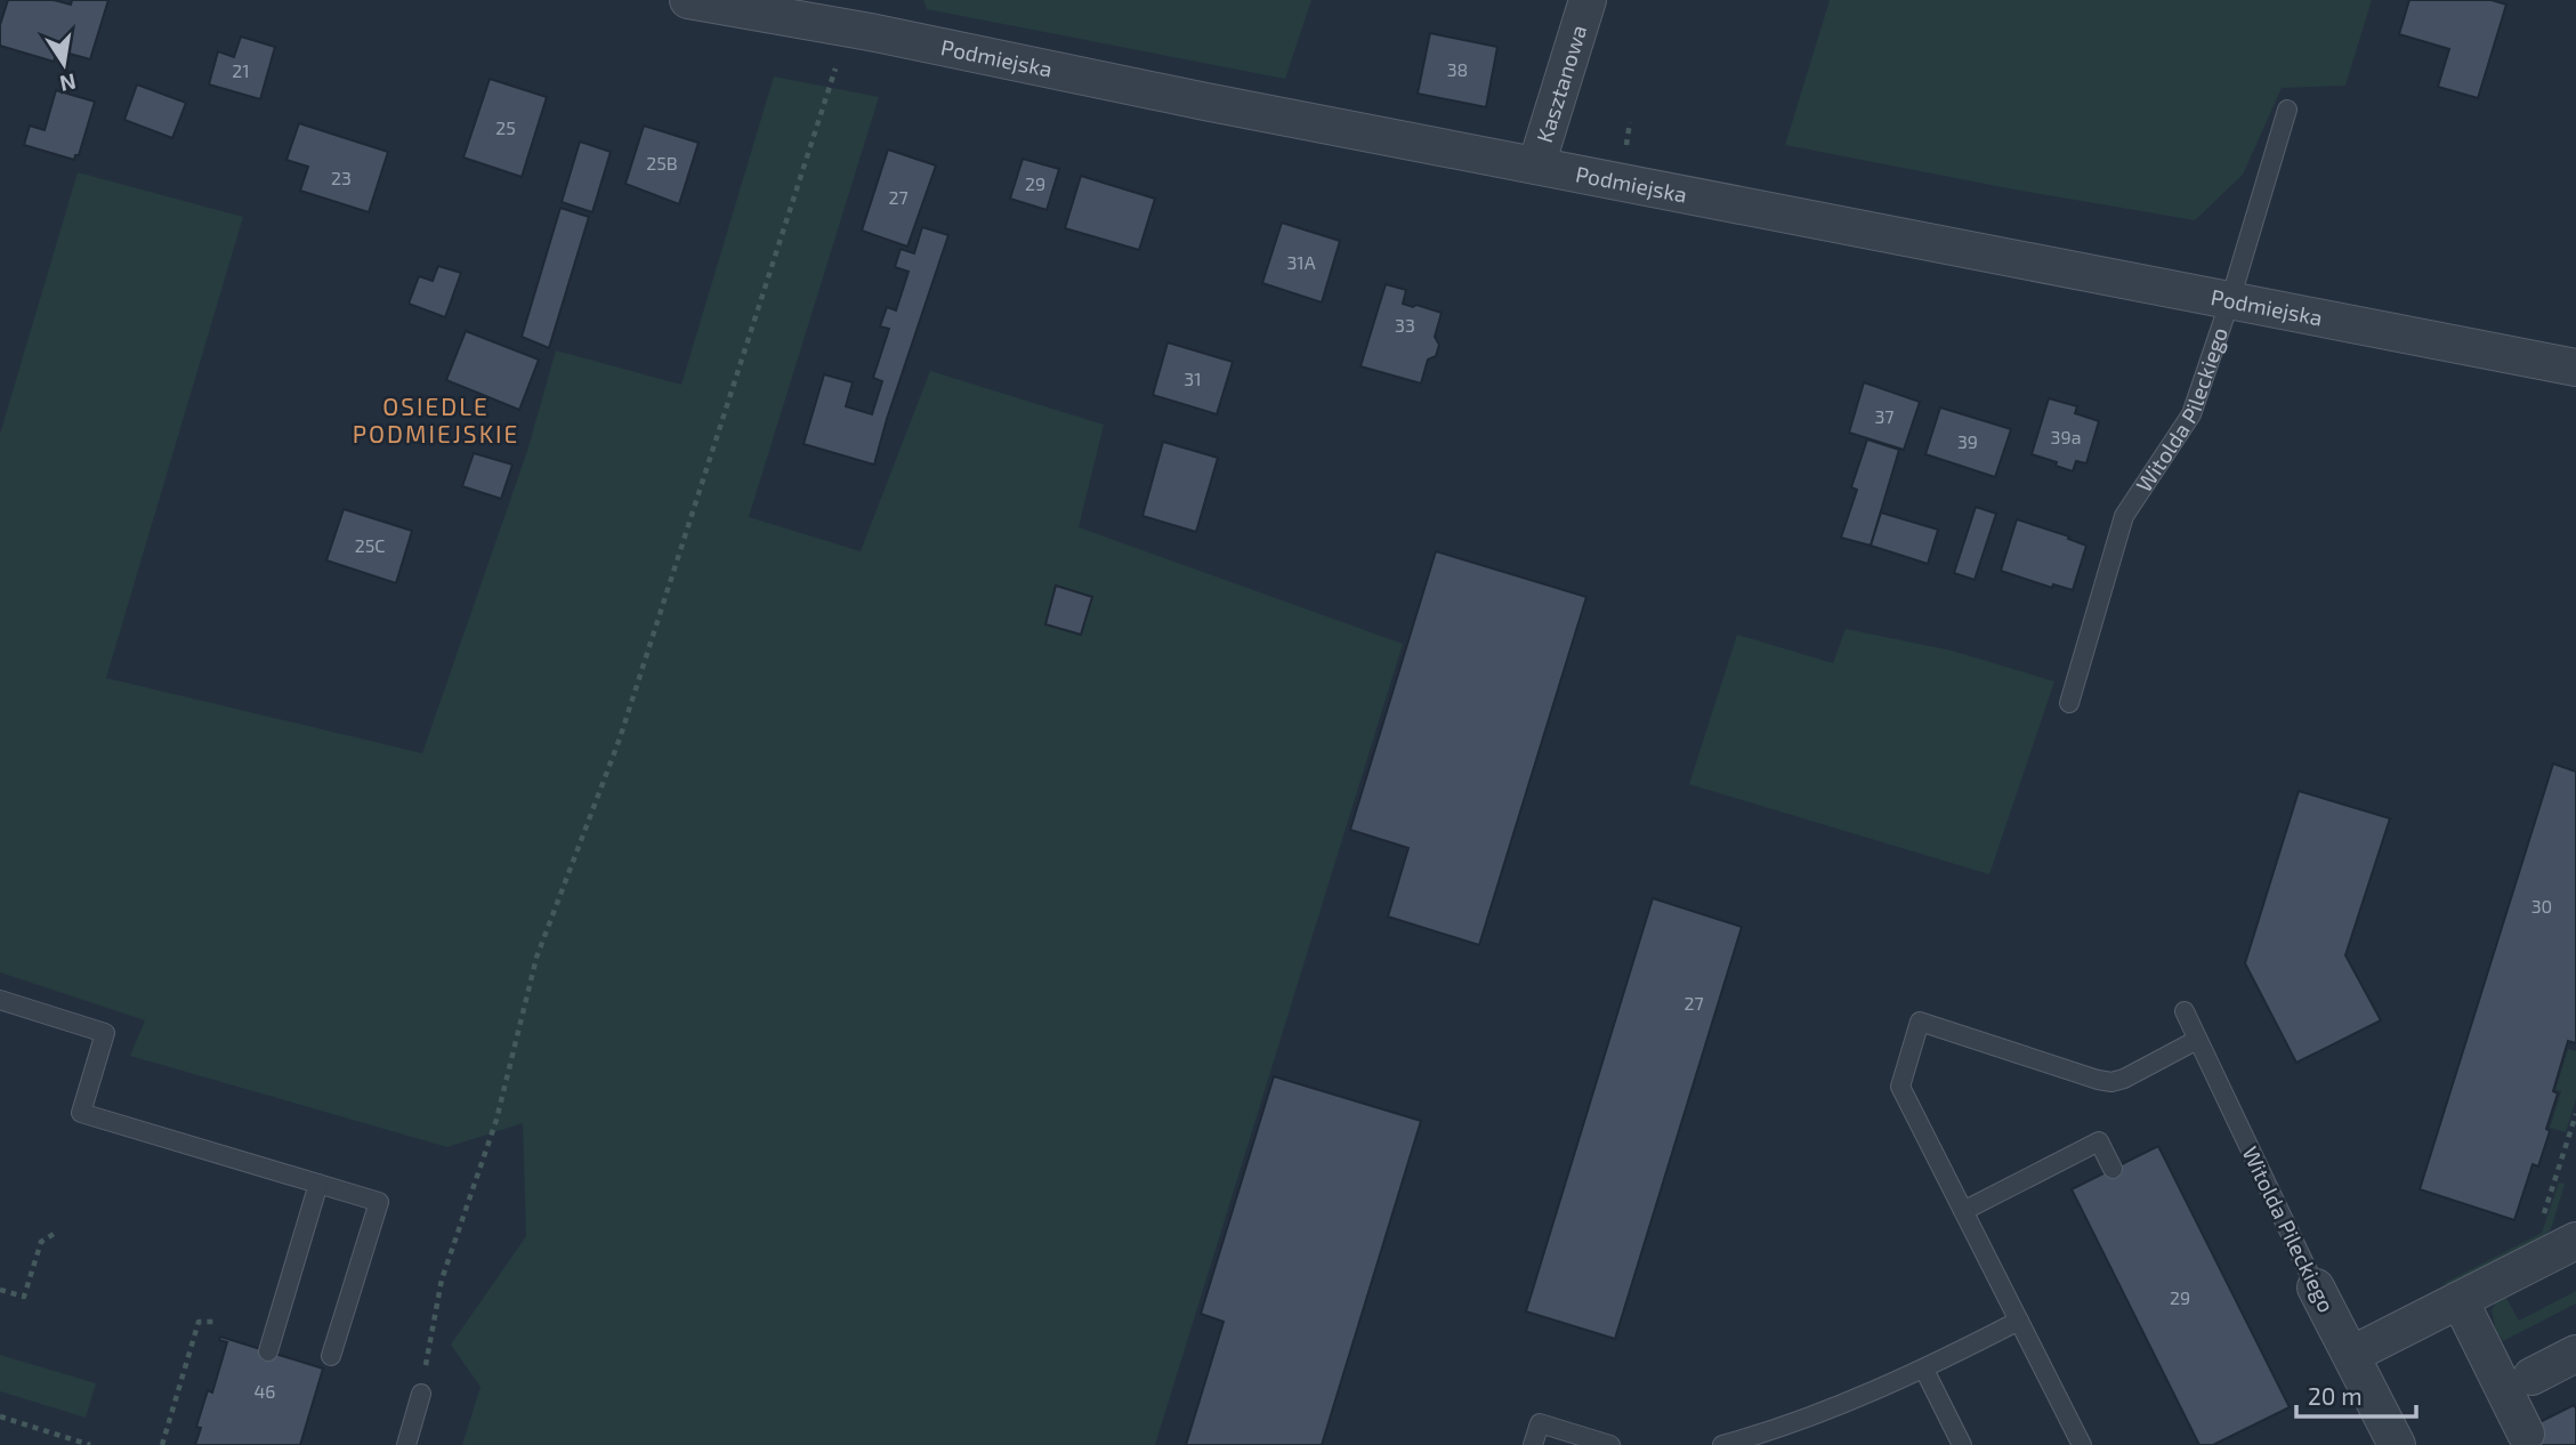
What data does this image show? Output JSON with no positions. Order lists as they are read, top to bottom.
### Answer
{
  "streets": {
    "street": ["Podmiejska", "Kasztanowa", "Witolda Pileckiego"]
  },
  "crossings": [
    ["Podmiejska", "Kasztanowa"],
    ["Podmiejska", "Witolda Pileckiego"]
  ],
  "districts": ["OSIEDLE PODMIEJSKIE"],
  "house_numbers": [
    "38",
    "21",
    "25",
    "25B",
    "23",
    "29",
    "27",
    "31A",
    "33",
    "31",
    "37",
    "39a",
    "39",
    "25C",
    "30",
    "27",
    "29",
    "46"
  ],
  "scale_bar": "20 m",
  "north": "bottom"
}
